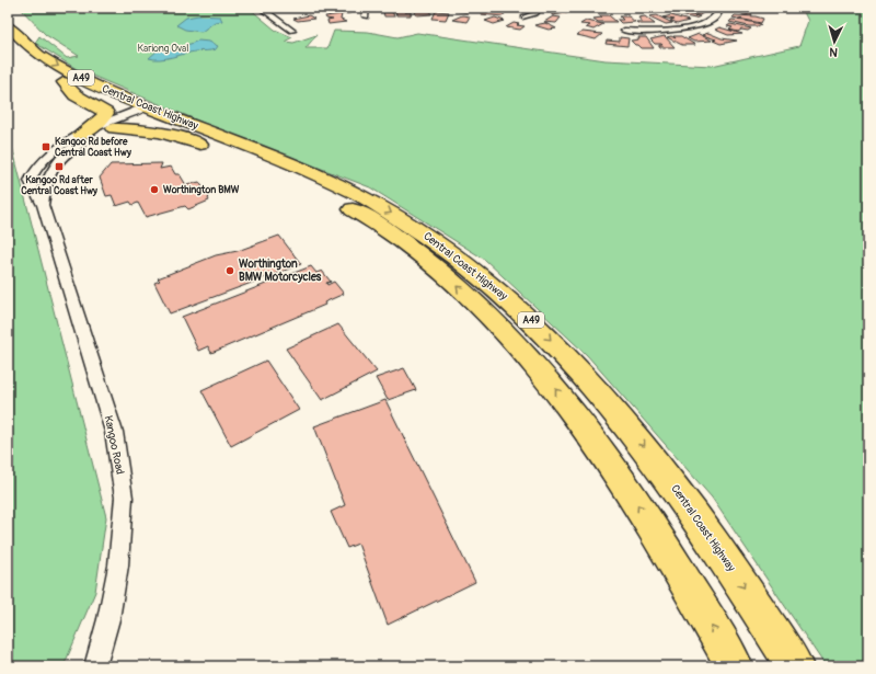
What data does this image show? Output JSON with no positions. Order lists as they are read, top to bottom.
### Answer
{
  "streets": {
    "highway": ["A49", "Central Coast Highway"],
    "street": ["Kangoo Road"]
  },
  "crossings": [
    ["Central Coast Highway", "Kangoo Road"]
  ],
  "parks": ["Kariong Oval"],
  "places": {
    "transit": ["Kangoo Rd before Central Coast Hwy", "Kangoo Rd after Central Coast Hwy"],
    "other": ["Worthington BMW", "Worthington BMW Motorcycles"]
  },
  "north": "bottom"
}
